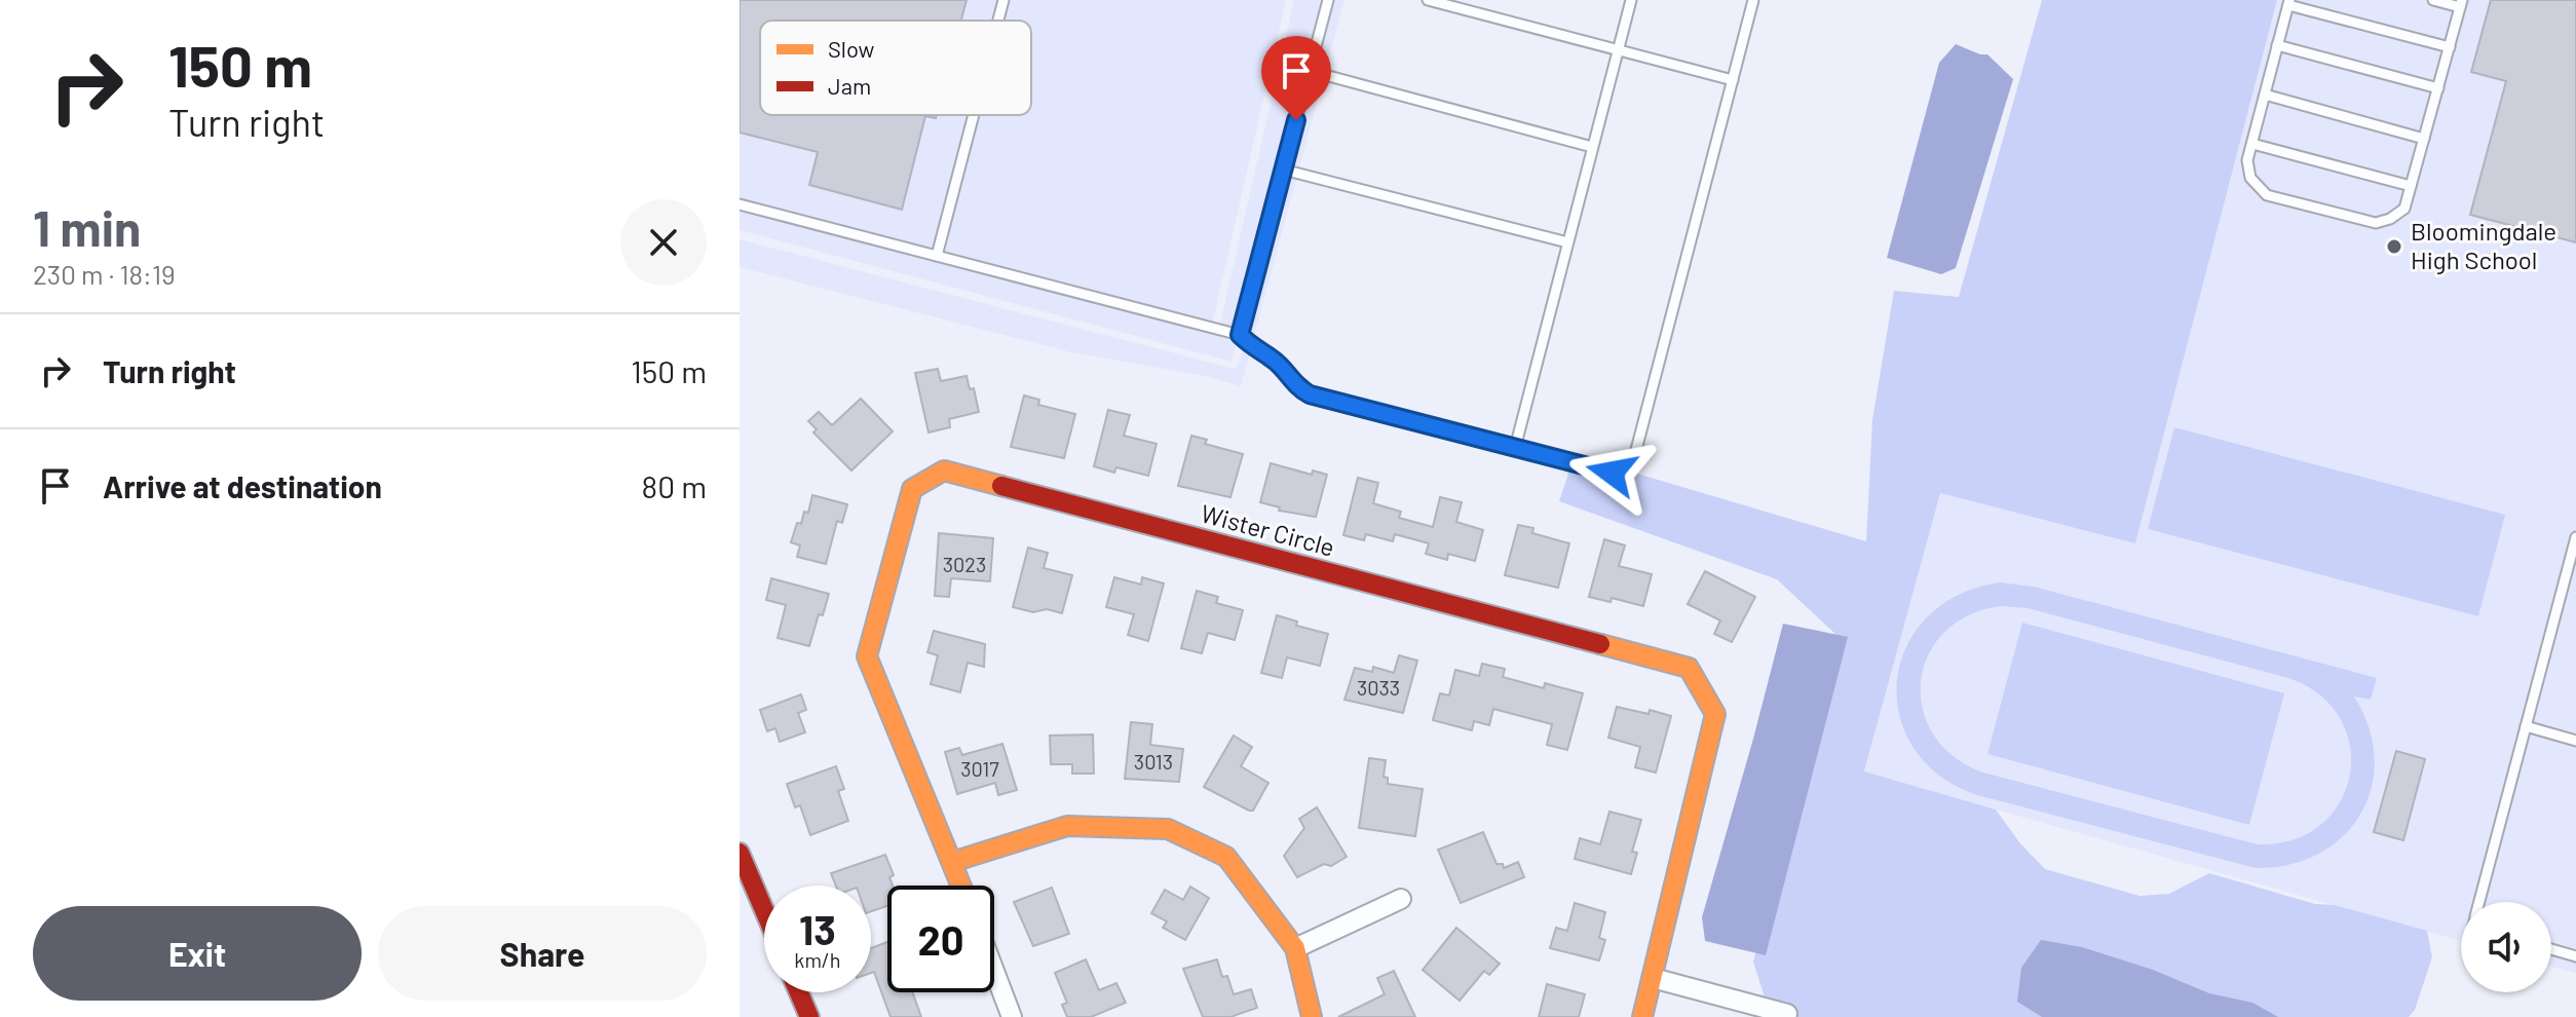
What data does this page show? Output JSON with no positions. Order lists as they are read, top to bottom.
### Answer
{
  "streets": {
    "street": ["Wister Circle"]
  },
  "places": ["Bloomingdale High School"],
  "house_numbers": [
    "3023",
    "3033",
    "3013",
    "3017"
  ],
  "legend": ["Slow", "Jam"],
  "page": {
    "turn": ["150 m", "Turn right"],
    "heading": ["1 min", "230 m · 18:19"],
    "list": [
      {
        "name": "Turn right",
        "value": "150 m"
      },
      {
        "name": "Arrive at destination",
        "value": "80 m"
      }
    ],
    "speed": "13 km/h",
    "limit": "20",
    "buttons": ["Exit", "Share"]
  }
}
